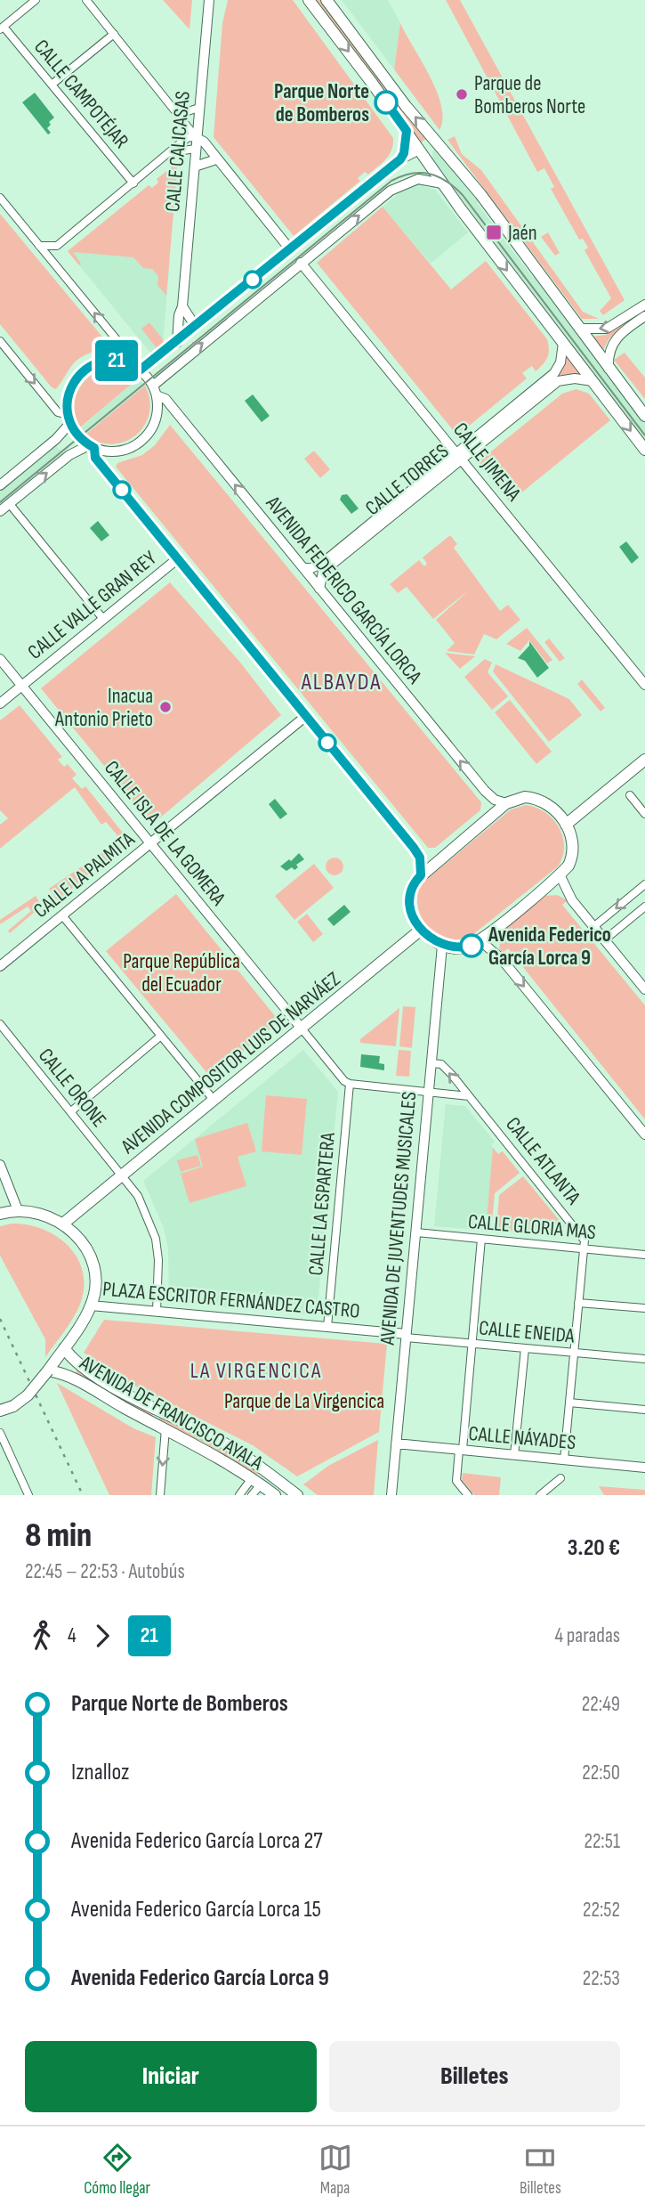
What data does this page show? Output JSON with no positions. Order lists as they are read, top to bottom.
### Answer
{
  "streets": {
    "main road": ["AVENIDA COMPOSITOR LUIS DE NARVÁEZ", "AVENIDA DE FRANCISCO AYALA"],
    "street": [
      "CALLE CAMPOTÉJAR",
      "CALLE CALICASAS",
      "CALLE JIMENA",
      "CALLE TORRES",
      "AVENIDA FEDERICO GARCÍA LORCA",
      "CALLE VALLE GRAN REY",
      "CALLE ISLA DE LA GOMERA",
      "CALLE LA PALMITA",
      "CALLE ORONE",
      "CALLE ATLANTA",
      "CALLE LA ESPARTERA",
      "AVENIDA DE JUVENTUDES MUSICALES",
      "CALLE GLORIA MAS",
      "PLAZA ESCRITOR FERNÁNDEZ CASTRO",
      "CALLE ENEIDA",
      "CALLE NÁYADES"
    ]
  },
  "crossings": [
    ["CALLE JIMENA", "CALLE TORRES"],
    ["CALLE TORRES", "AVENIDA FEDERICO GARCÍA LORCA"],
    ["CALLE VALLE GRAN REY", "CALLE ISLA DE LA GOMERA"],
    ["CALLE ISLA DE LA GOMERA", "CALLE LA PALMITA"],
    ["CALLE ISLA DE LA GOMERA", "AVENIDA COMPOSITOR LUIS DE NARVÁEZ"],
    ["AVENIDA COMPOSITOR LUIS DE NARVÁEZ", "CALLE ORONE"],
    ["CALLE ORONE", "PLAZA ESCRITOR FERNÁNDEZ CASTRO"],
    ["CALLE ATLANTA", "AVENIDA DE JUVENTUDES MUSICALES"],
    ["CALLE ATLANTA", "CALLE GLORIA MAS"],
    ["CALLE LA ESPARTERA", "PLAZA ESCRITOR FERNÁNDEZ CASTRO"],
    ["AVENIDA DE JUVENTUDES MUSICALES", "CALLE GLORIA MAS"],
    ["AVENIDA DE JUVENTUDES MUSICALES", "PLAZA ESCRITOR FERNÁNDEZ CASTRO"],
    ["AVENIDA DE JUVENTUDES MUSICALES", "CALLE ENEIDA"],
    ["AVENIDA DE JUVENTUDES MUSICALES", "CALLE NÁYADES"],
    ["PLAZA ESCRITOR FERNÁNDEZ CASTRO", "CALLE ENEIDA"]
  ],
  "one_way": ["AVENIDA FEDERICO GARCÍA LORCA"],
  "districts": ["ALBAYDA", "LA VIRGENCICA"],
  "parks": ["Parque República del Ecuador", "Parque de La Virgencica"],
  "places": {
    "other": [
      "Parque de Bomberos Norte",
      "Parque Norte de Bomberos",
      "Inacua Antonio Prieto",
      "Avenida Federico García Lorca 9"
    ],
    "transit": ["Jaén"]
  },
  "lines": ["bus line 21"],
  "page": {
    "on_map": "21",
    "heading": ["8 min", "22:45 – 22:53 · Autobús", "3.20 €"],
    "legs": ["4", "21", "4 paradas"],
    "list": [
      {
        "name": "Parque Norte de Bomberos",
        "value": "22:49"
      },
      {
        "name": "Iznalloz",
        "value": "22:50"
      },
      {
        "name": "Avenida Federico García Lorca 27",
        "value": "22:51"
      },
      {
        "name": "Avenida Federico García Lorca 15",
        "value": "22:52"
      },
      {
        "name": "Avenida Federico García Lorca 9",
        "value": "22:53"
      }
    ],
    "buttons": ["Iniciar", "Billetes"],
    "tabs": ["Cómo llegar", "Mapa", "Billetes"]
  }
}
